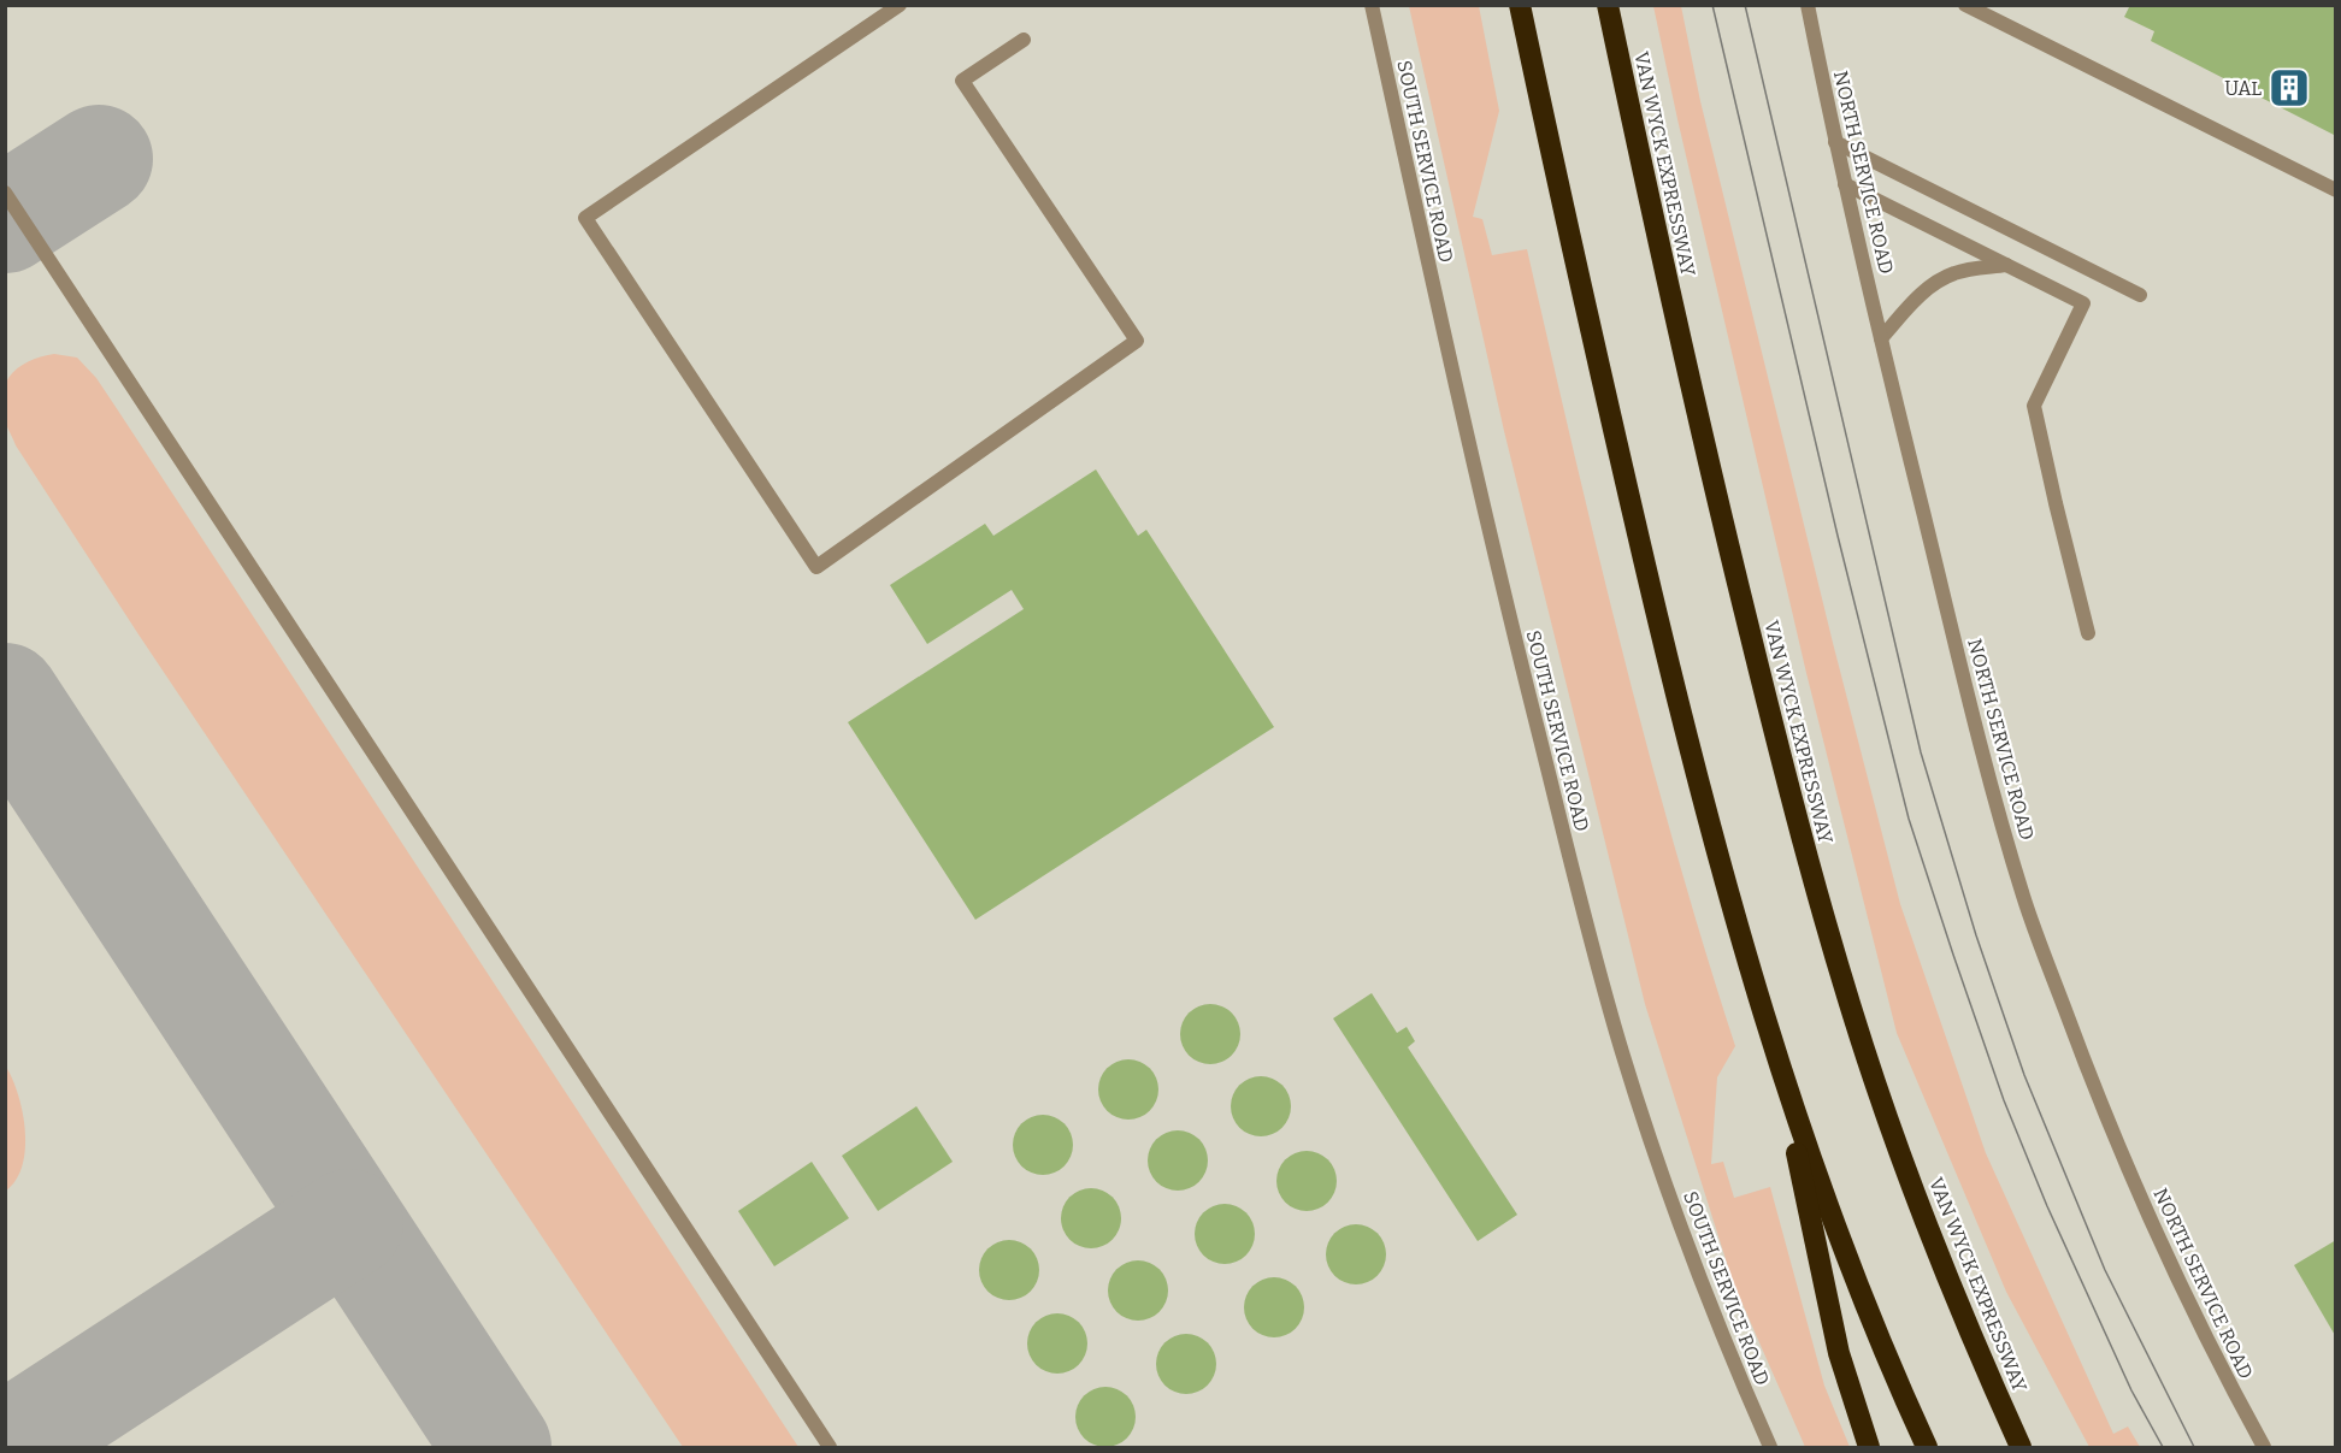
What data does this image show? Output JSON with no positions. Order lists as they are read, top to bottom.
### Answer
{
  "streets": {
    "highway": ["VAN WYCK EXPRESSWAY"],
    "street": ["SOUTH SERVICE ROAD", "NORTH SERVICE ROAD"]
  },
  "places": {
    "building": ["UAL"]
  }
}
